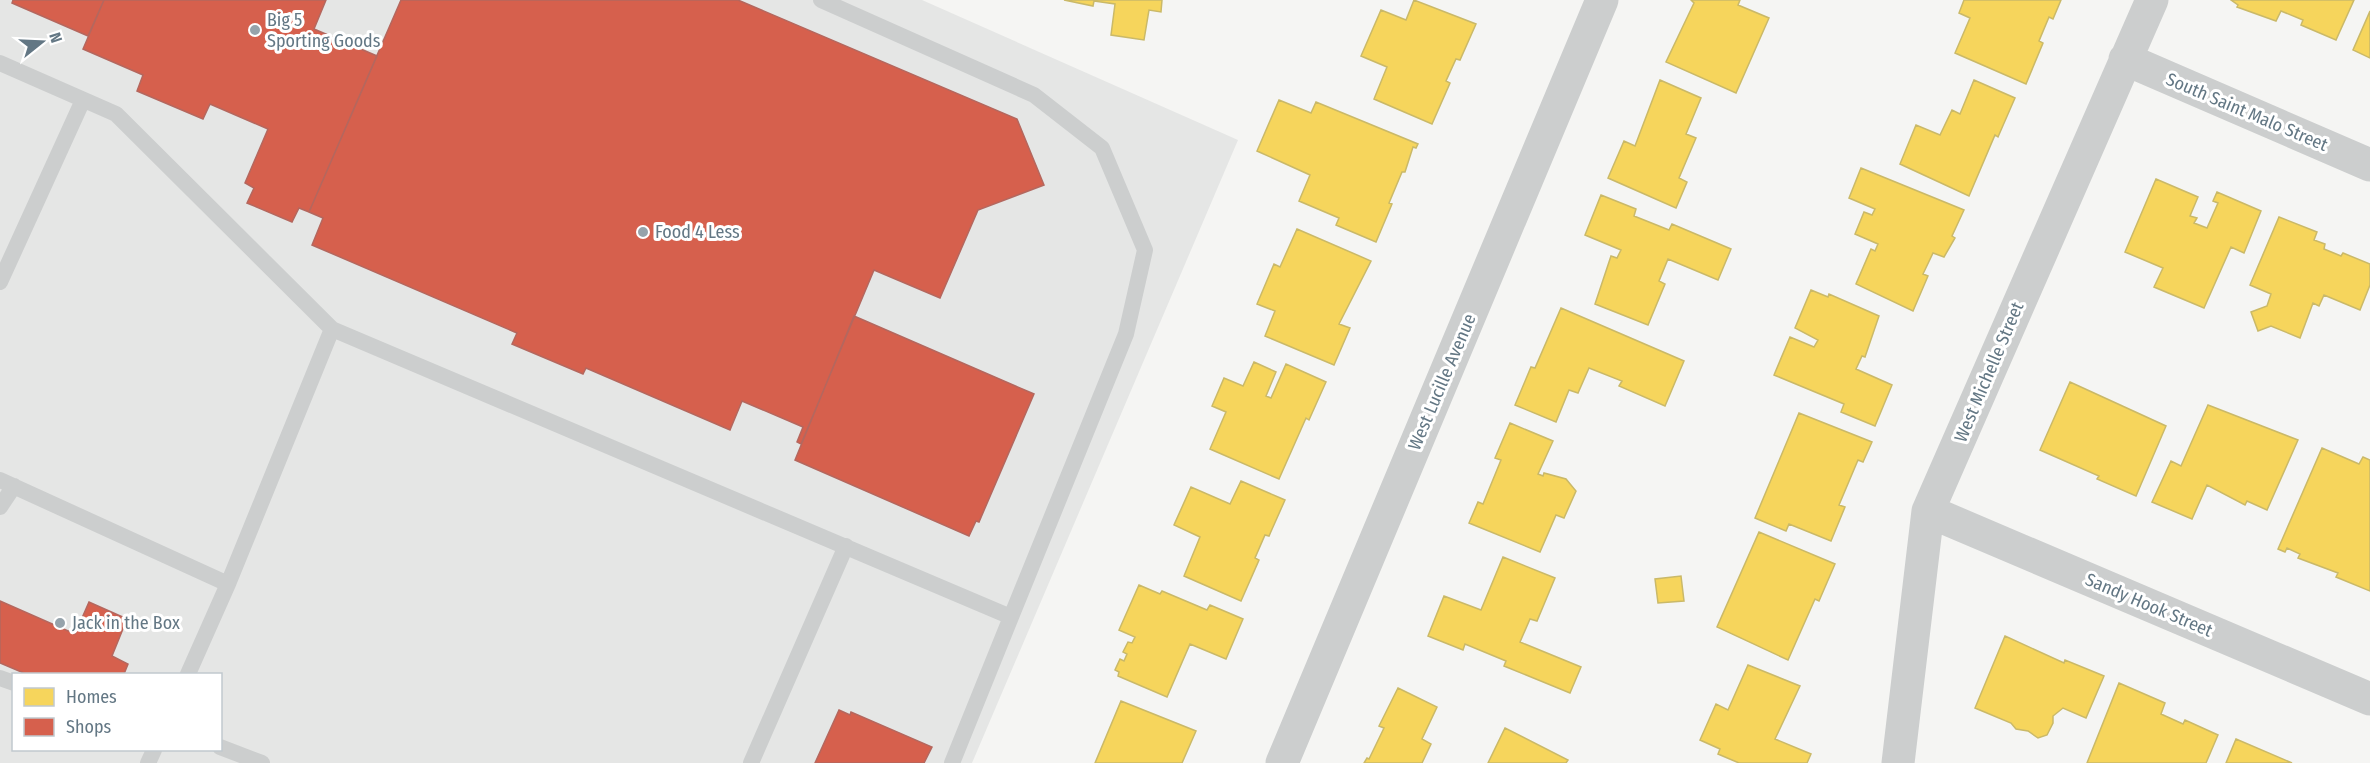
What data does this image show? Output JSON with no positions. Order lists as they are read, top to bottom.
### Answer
{
  "streets": {
    "street": [
      "South Saint Malo Street",
      "West Michelle Street",
      "West Lucille Avenue",
      "Sandy Hook Street"
    ]
  },
  "crossings": [
    ["South Saint Malo Street", "West Michelle Street"],
    ["West Michelle Street", "Sandy Hook Street"]
  ],
  "places": ["Big 5 Sporting Goods", "Food 4 Less", "Jack in the Box"],
  "legend": ["Homes", "Shops"],
  "north": "right"
}
